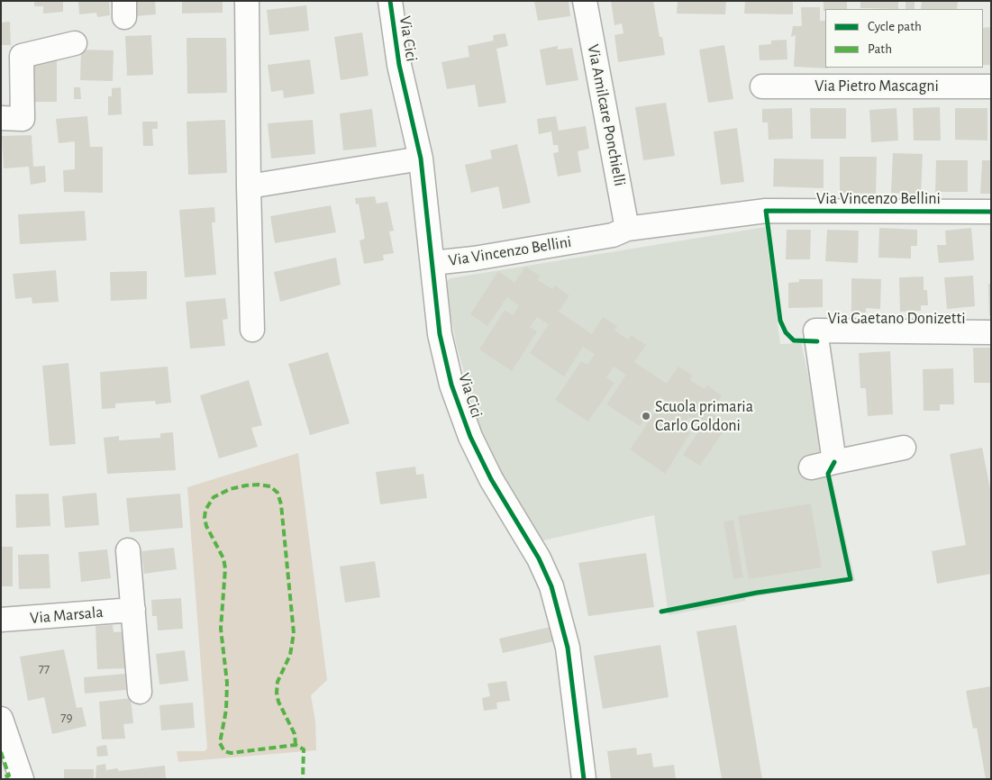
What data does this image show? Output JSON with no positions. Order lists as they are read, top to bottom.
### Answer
{
  "streets": {
    "street": [
      "Via Cici",
      "Via Pietro Mascagni",
      "Via Amilcare Ponchielli",
      "Via Vincenzo Bellini",
      "Via Gaetano Donizetti",
      "Via Marsala"
    ]
  },
  "crossings": [
    ["Via Cici", "Via Vincenzo Bellini"],
    ["Via Amilcare Ponchielli", "Via Vincenzo Bellini"]
  ],
  "places": ["Scuola primaria Carlo Goldoni"],
  "house_numbers": ["77", "79"],
  "legend": ["Cycle path", "Path"]
}
